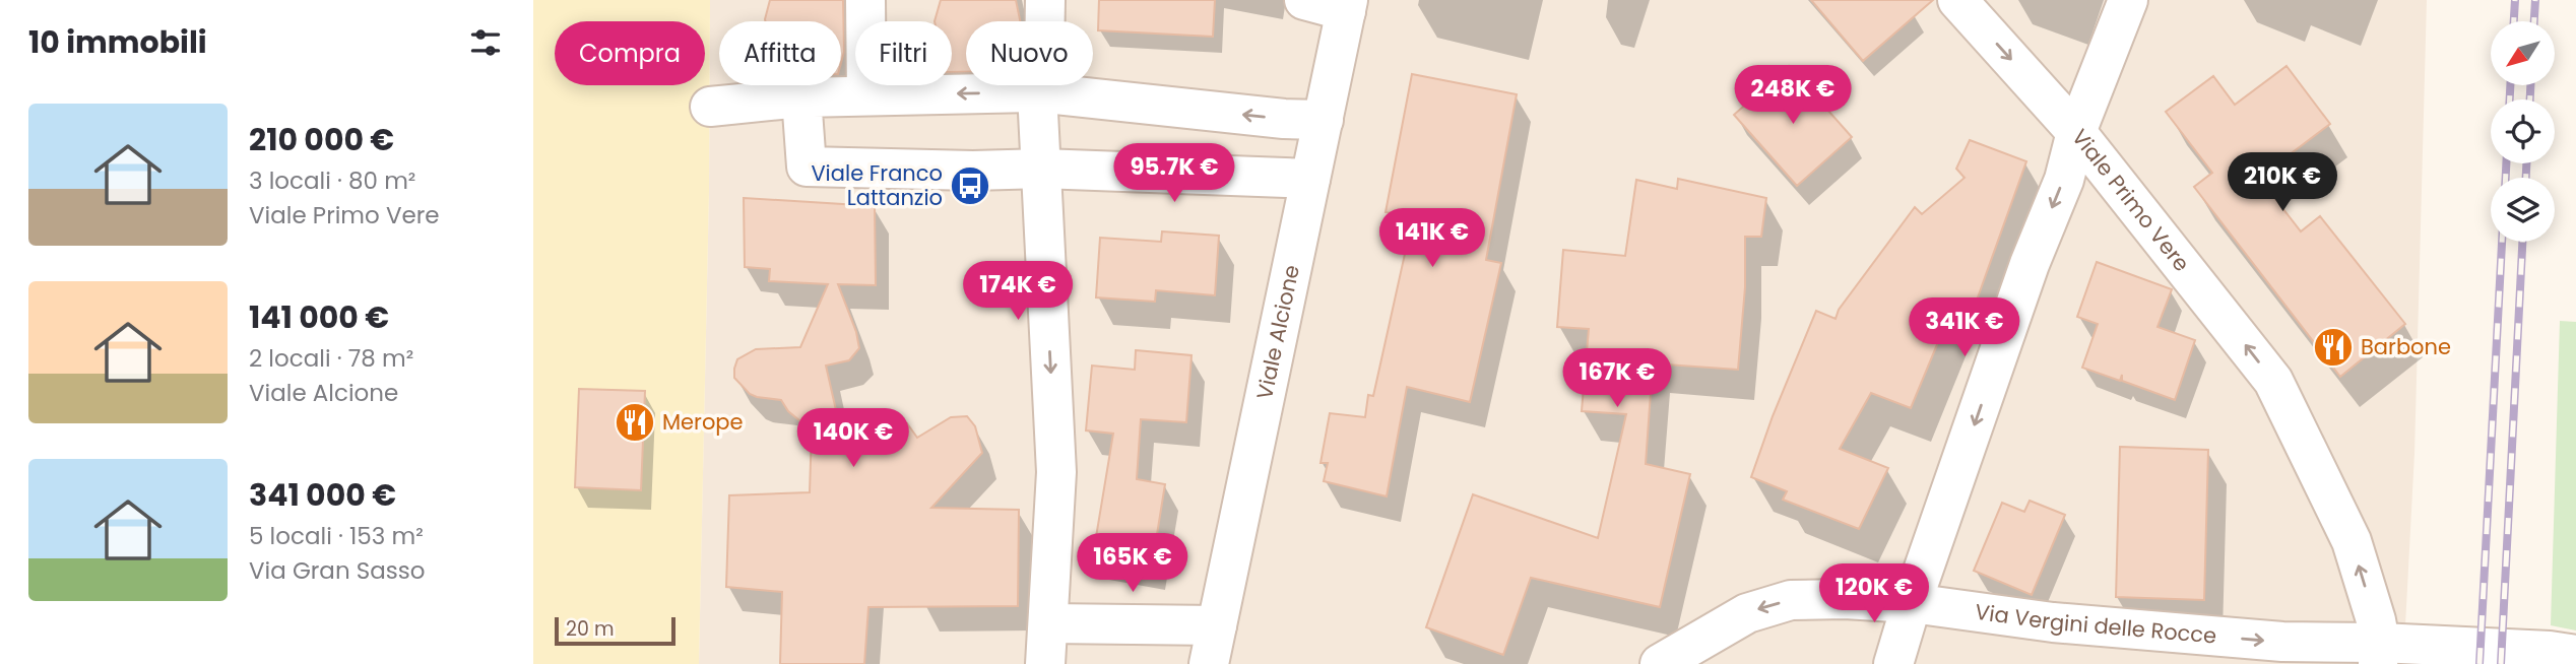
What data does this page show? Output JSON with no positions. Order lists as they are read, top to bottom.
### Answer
{
  "streets": {
    "street": ["Viale Primo Vere", "Viale Alcione", "Via Vergini delle Rocce"]
  },
  "crossings": [
    ["Viale Primo Vere", "Via Vergini delle Rocce"]
  ],
  "places": {
    "bus stop": ["Viale Franco Lattanzio"],
    "restaurant": ["Barbone", "Merope"]
  },
  "scale_bar": "20 m",
  "north": "bottom left",
  "page": {
    "heading": "10 immobili",
    "chip": [
      "Compra",
      "Affitta",
      "Filtri",
      "Nuovo"
    ],
    "price": [
      "248K €",
      "95.7K €",
      "210K €",
      "141K €",
      "174K €",
      "341K €",
      "167K €",
      "140K €",
      "165K €",
      "120K €"
    ],
    "list": [
      {
        "name": "210 000 €",
        "note": "3 locali · 80 m² · Viale Primo Vere"
      },
      {
        "name": "141 000 €",
        "note": "2 locali · 78 m² · Viale Alcione"
      },
      {
        "name": "341 000 €",
        "note": "5 locali · 153 m² · Via Gran Sasso"
      }
    ],
    "scale": "20 m"
  }
}
